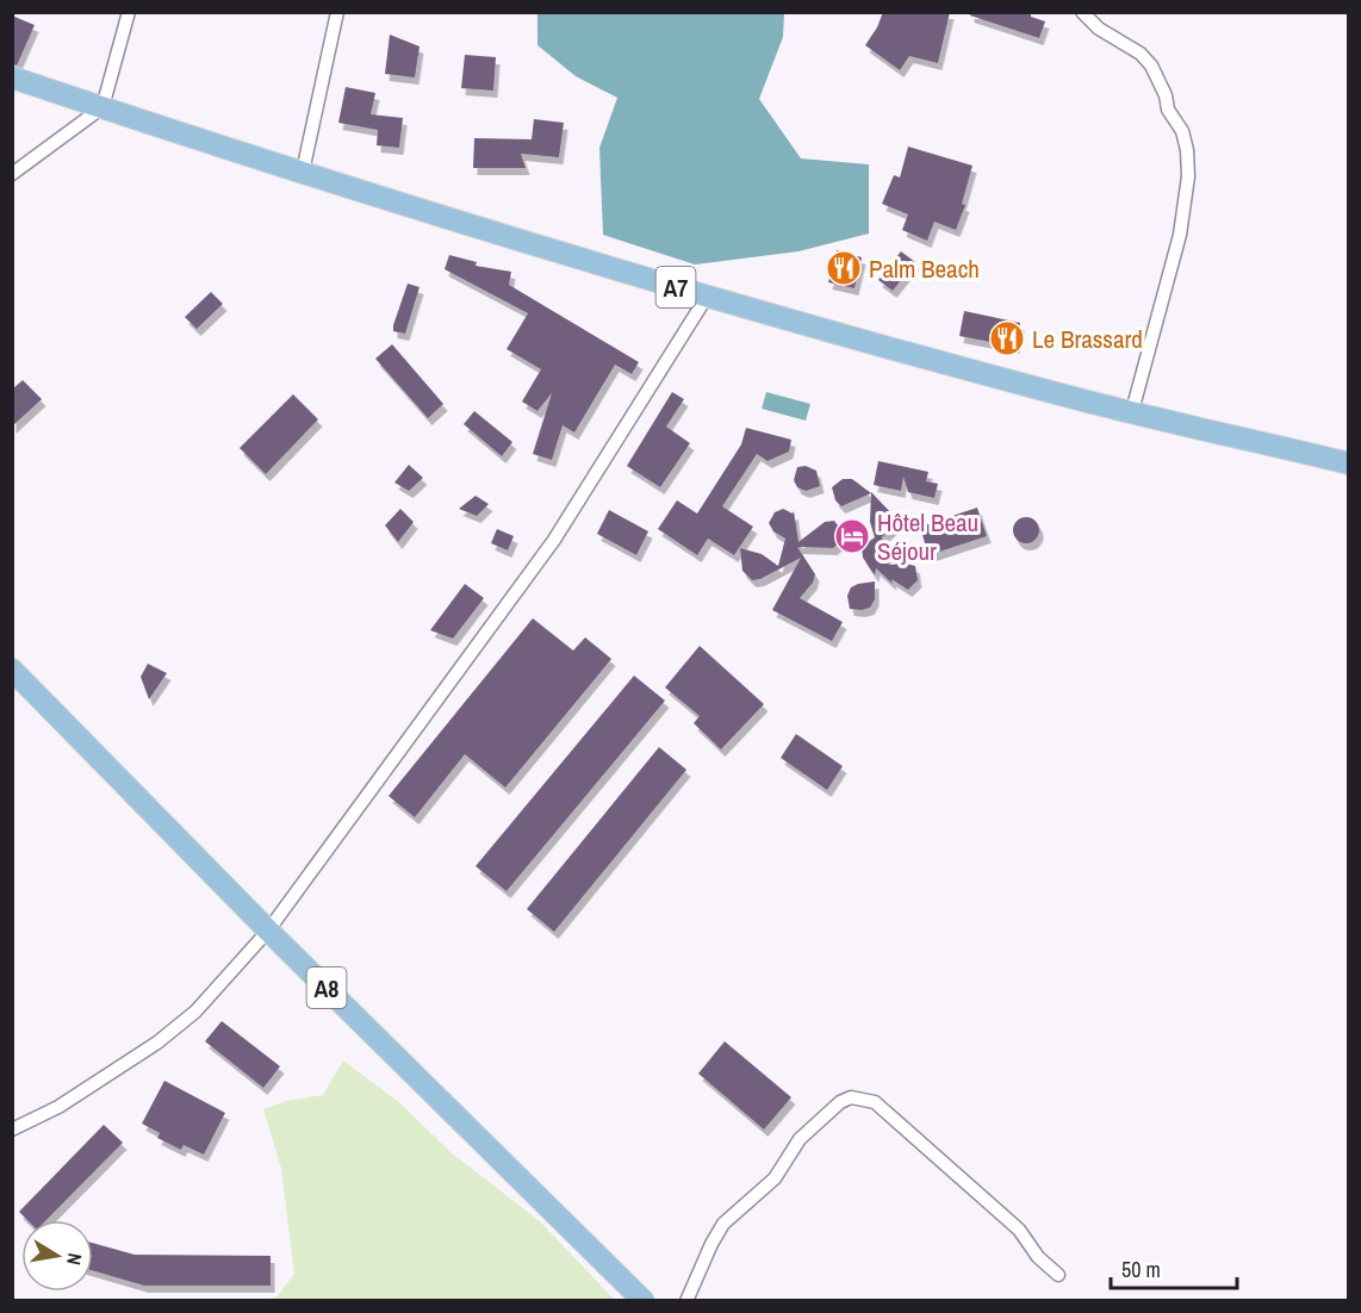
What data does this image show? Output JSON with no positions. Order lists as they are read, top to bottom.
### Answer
{
  "streets": {
    "main road": ["A7", "A8"]
  },
  "places": {
    "restaurant": ["Palm Beach", "Le Brassard"],
    "hotel": ["Hôtel Beau Séjour"]
  },
  "scale_bar": "50 m",
  "north": "right"
}
